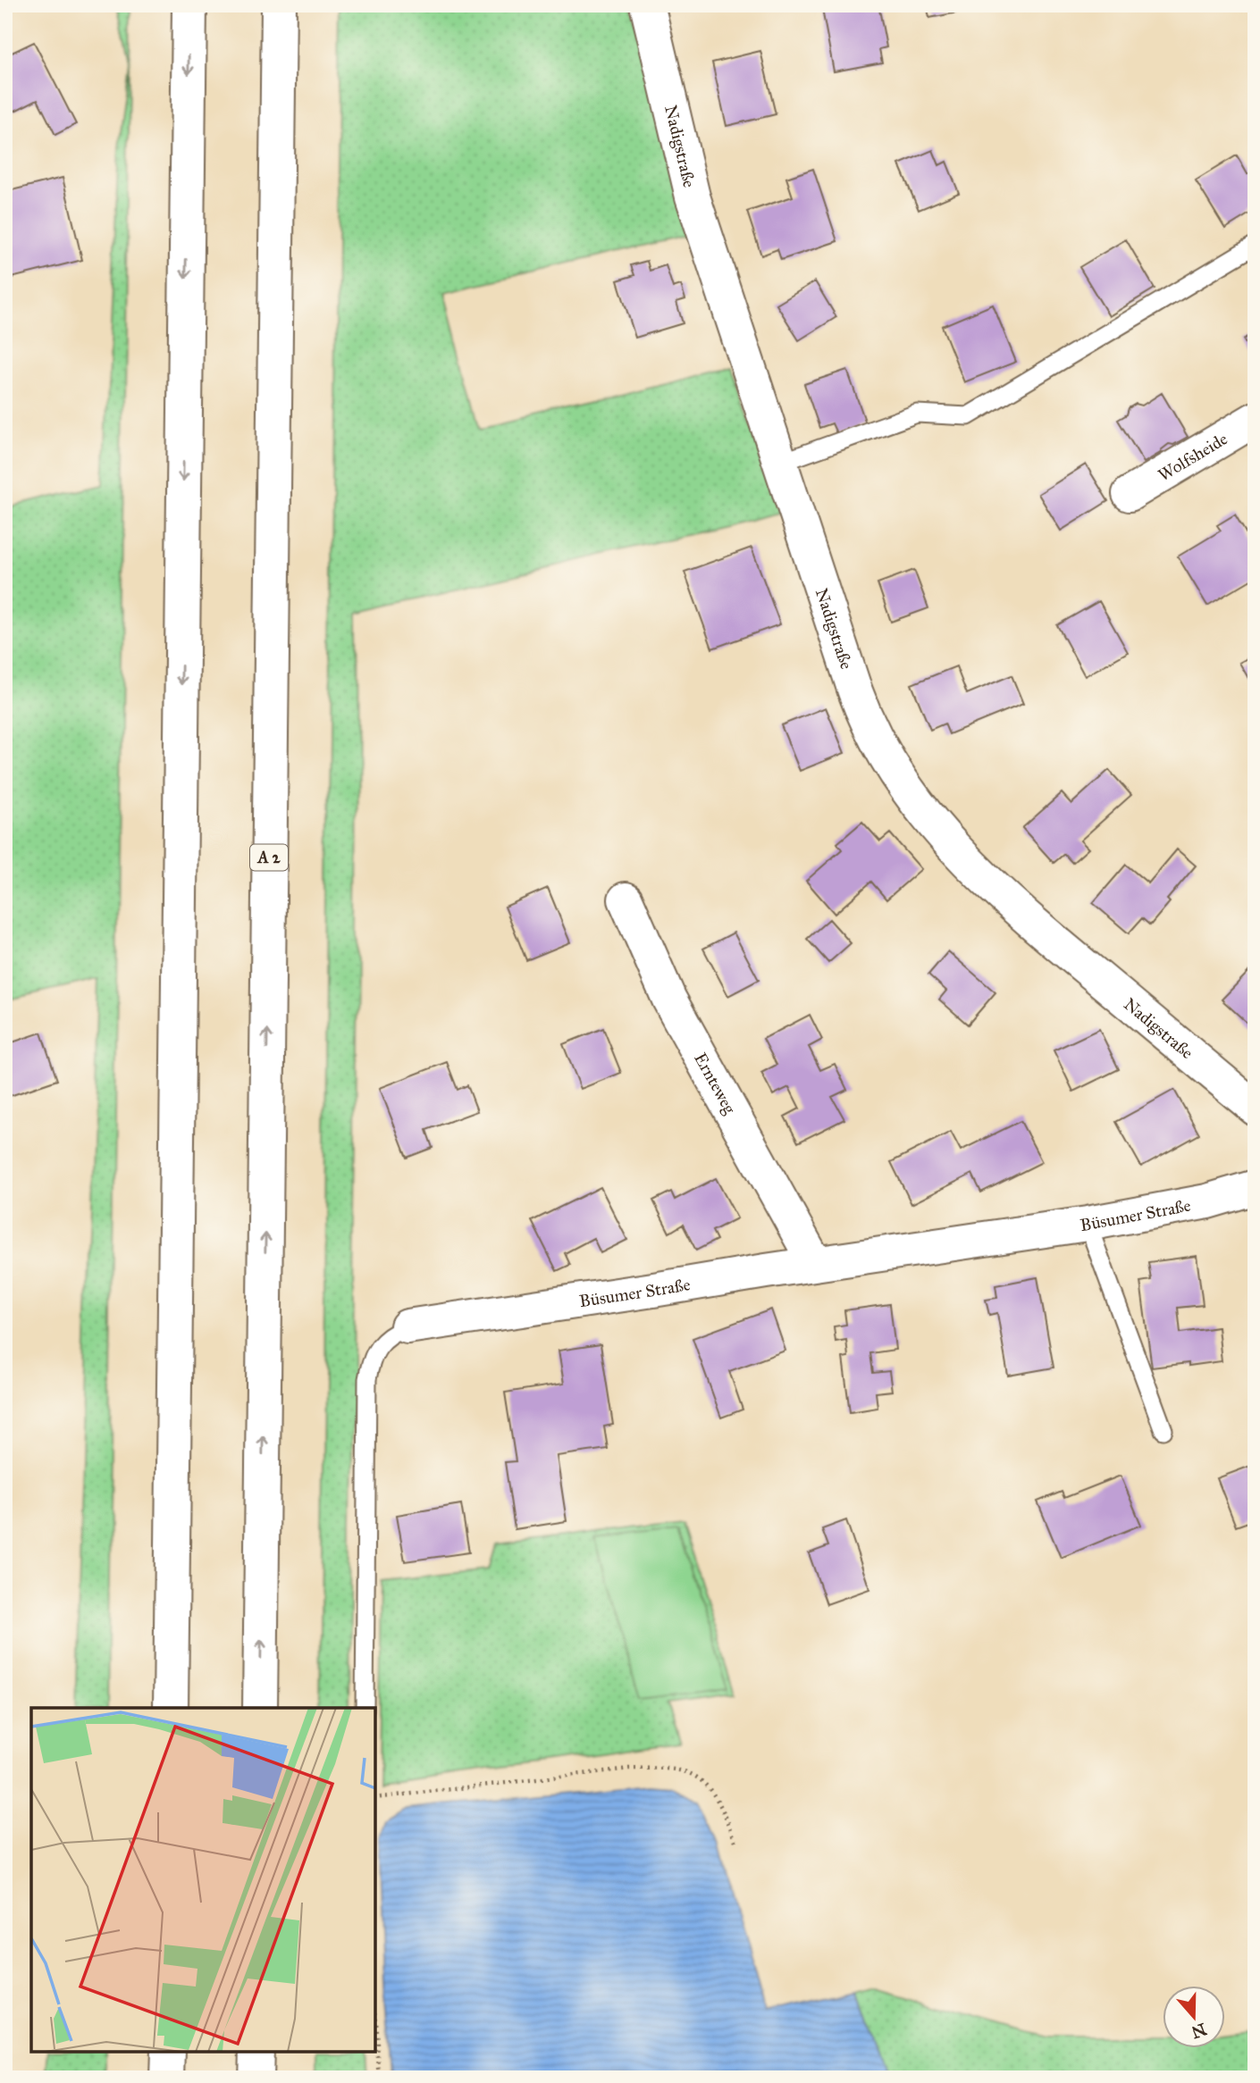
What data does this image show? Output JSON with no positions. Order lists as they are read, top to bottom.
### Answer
{
  "streets": {
    "main road": [
      "Nadigstraße",
      "Wolfsheide",
      "A 2",
      "Ernteweg",
      "Büsumer Straße"
    ]
  },
  "crossings": [
    ["Ernteweg", "Büsumer Straße"]
  ],
  "north": "bottom"
}
